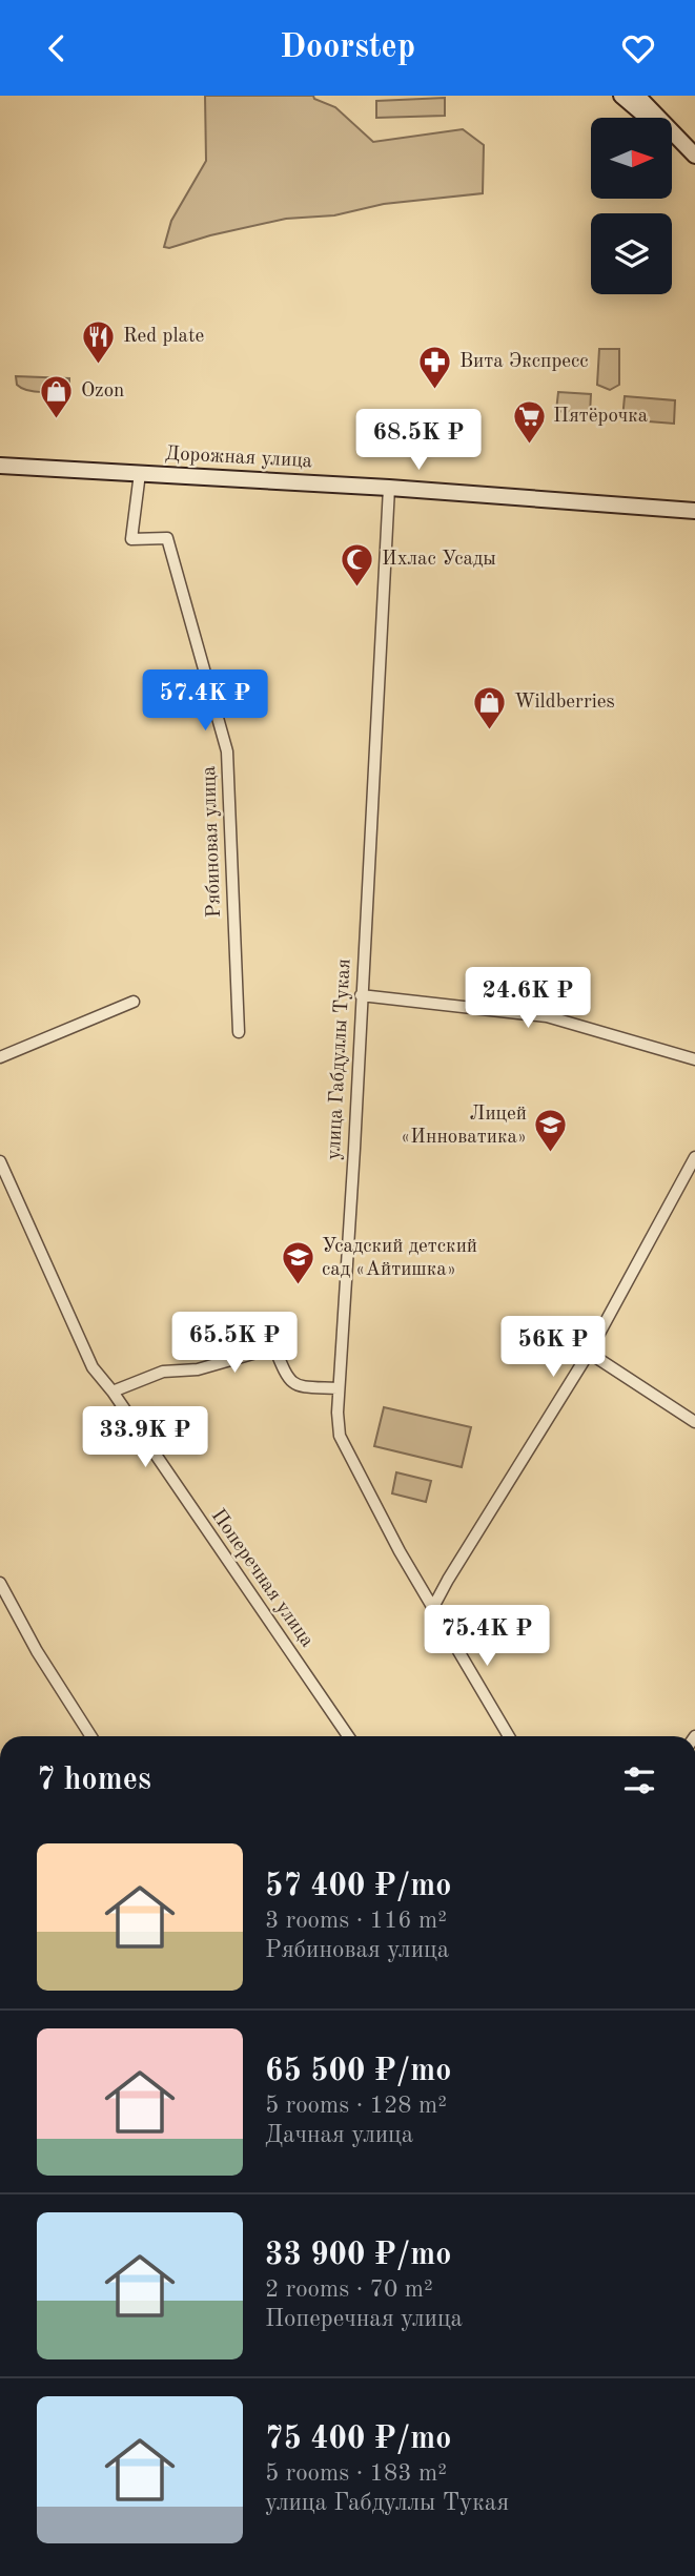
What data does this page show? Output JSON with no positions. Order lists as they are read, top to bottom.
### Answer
{
  "streets": {
    "street": [
      "Дорожная улица",
      "Рябиновая улица",
      "улица Габдуллы Тукая",
      "Поперечная улица"
    ]
  },
  "crossings": [
    ["Дорожная улица", "Рябиновая улица"],
    ["Дорожная улица", "улица Габдуллы Тукая"]
  ],
  "places": {
    "restaurant": ["Red plate"],
    "pharmacy": ["Вита Экспресс"],
    "shop": ["Ozon", "Wildberries"],
    "supermarket": ["Пятёрочка"],
    "mosque": ["Ихлас Усады"],
    "school or university": ["Лицей «Инноватика»", "Усадский детский сад «Айтишка»"]
  },
  "north": "right",
  "page": {
    "header": "Doorstep",
    "price": [
      "68.5K ₽",
      "57.4K ₽",
      "24.6K ₽",
      "65.5K ₽",
      "56K ₽",
      "33.9K ₽",
      "75.4K ₽"
    ],
    "heading": "7 homes",
    "list": [
      {
        "name": "57 400 ₽/mo",
        "note": "3 rooms · 116 m² · Рябиновая улица"
      },
      {
        "name": "65 500 ₽/mo",
        "note": "5 rooms · 128 m² · Дачная улица"
      },
      {
        "name": "33 900 ₽/mo",
        "note": "2 rooms · 70 m² · Поперечная улица"
      },
      {
        "name": "75 400 ₽/mo",
        "note": "5 rooms · 183 m² · улица Габдуллы Тукая"
      }
    ]
  }
}
